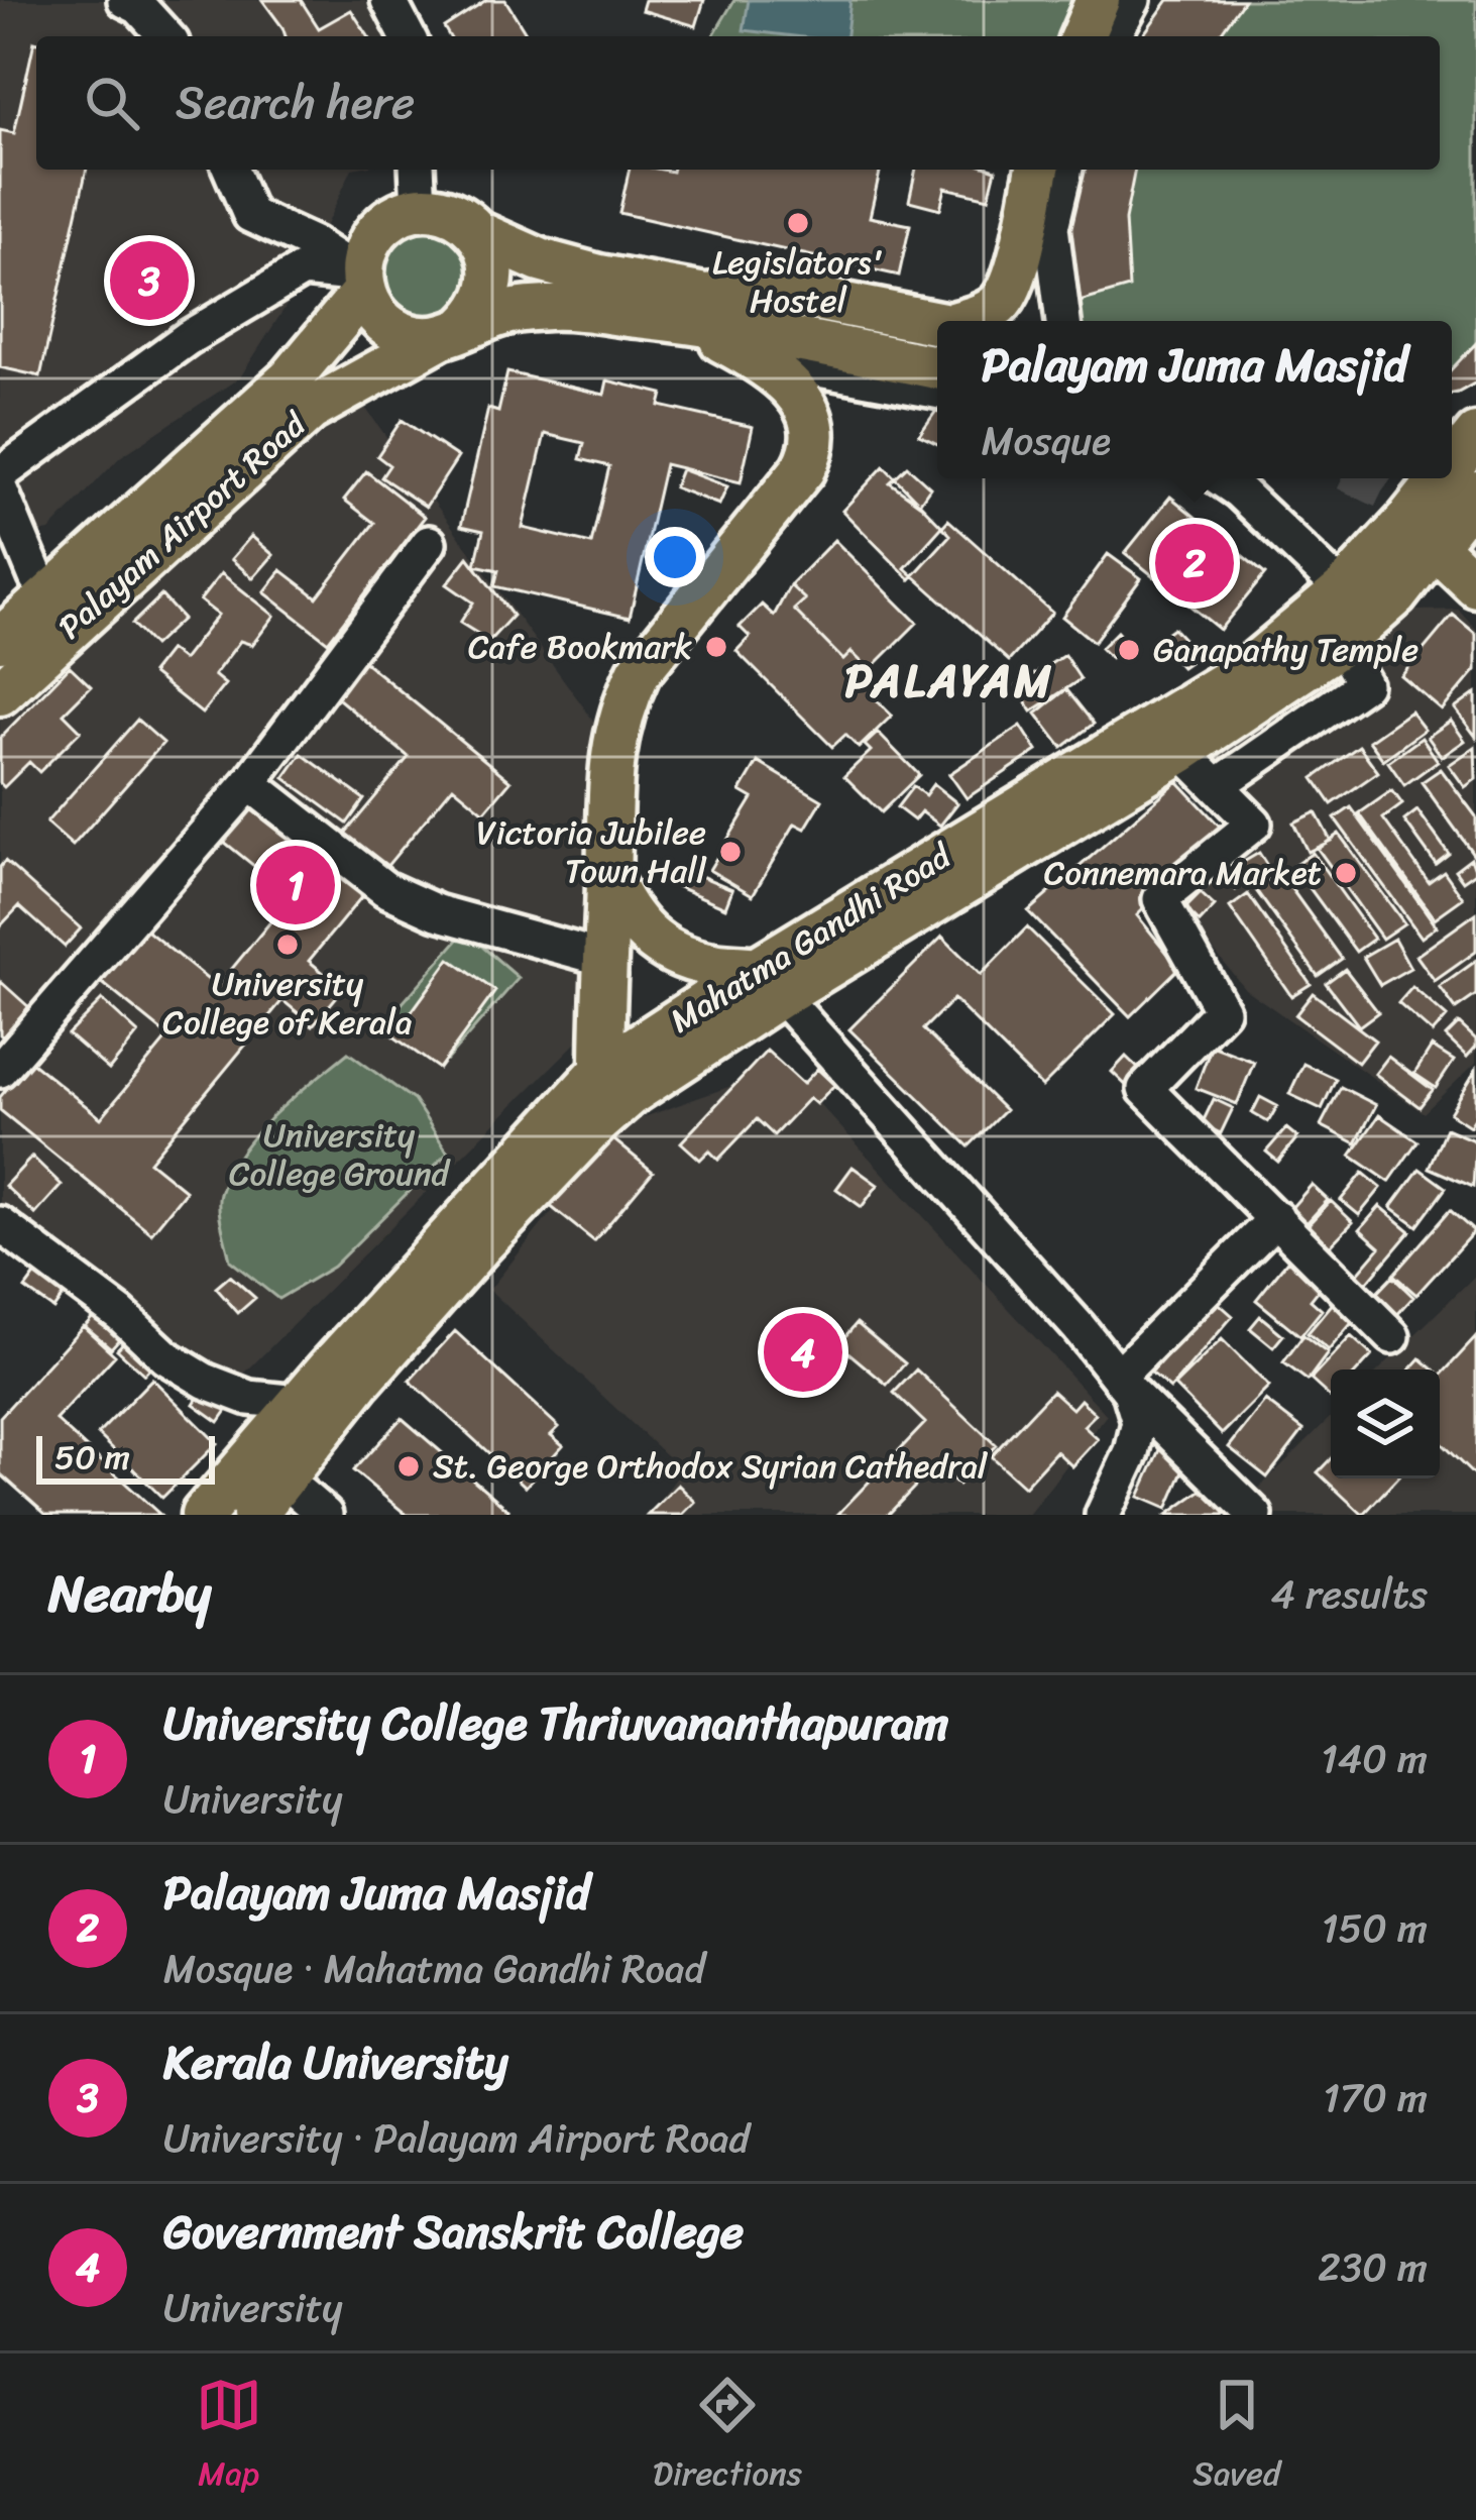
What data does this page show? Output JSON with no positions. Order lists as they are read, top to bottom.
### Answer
{
  "streets": {
    "main road": ["Palayam Airport Road", "Mahatma Gandhi Road"]
  },
  "districts": ["PALAYAM"],
  "parks": ["University College Ground"],
  "places": [
    "Legislators' Hostel",
    "Cafe Bookmark",
    "Ganapathy Temple",
    "Victoria Jubilee Town Hall",
    "Connemara Market",
    "University College of Kerala",
    "St. George Orthodox Syrian Cathedral"
  ],
  "scale_bar": "50 m",
  "page": {
    "search": "Search here",
    "pins": [
      "3",
      "2",
      "1",
      "4"
    ],
    "popup": ["Palayam Juma Masjid", "Mosque"],
    "scale": "50 m",
    "heading": ["Nearby", "4 results"],
    "list": [
      {
        "mark": "1",
        "name": "University College Thriuvananthapuram",
        "note": "University",
        "value": "140 m"
      },
      {
        "mark": "2",
        "name": "Palayam Juma Masjid",
        "note": "Mosque · Mahatma Gandhi Road",
        "value": "150 m"
      },
      {
        "mark": "3",
        "name": "Kerala University",
        "note": "University · Palayam Airport Road",
        "value": "170 m"
      },
      {
        "mark": "4",
        "name": "Government Sanskrit College",
        "note": "University",
        "value": "230 m"
      }
    ],
    "nav": ["Map", "Directions", "Saved"]
  }
}
